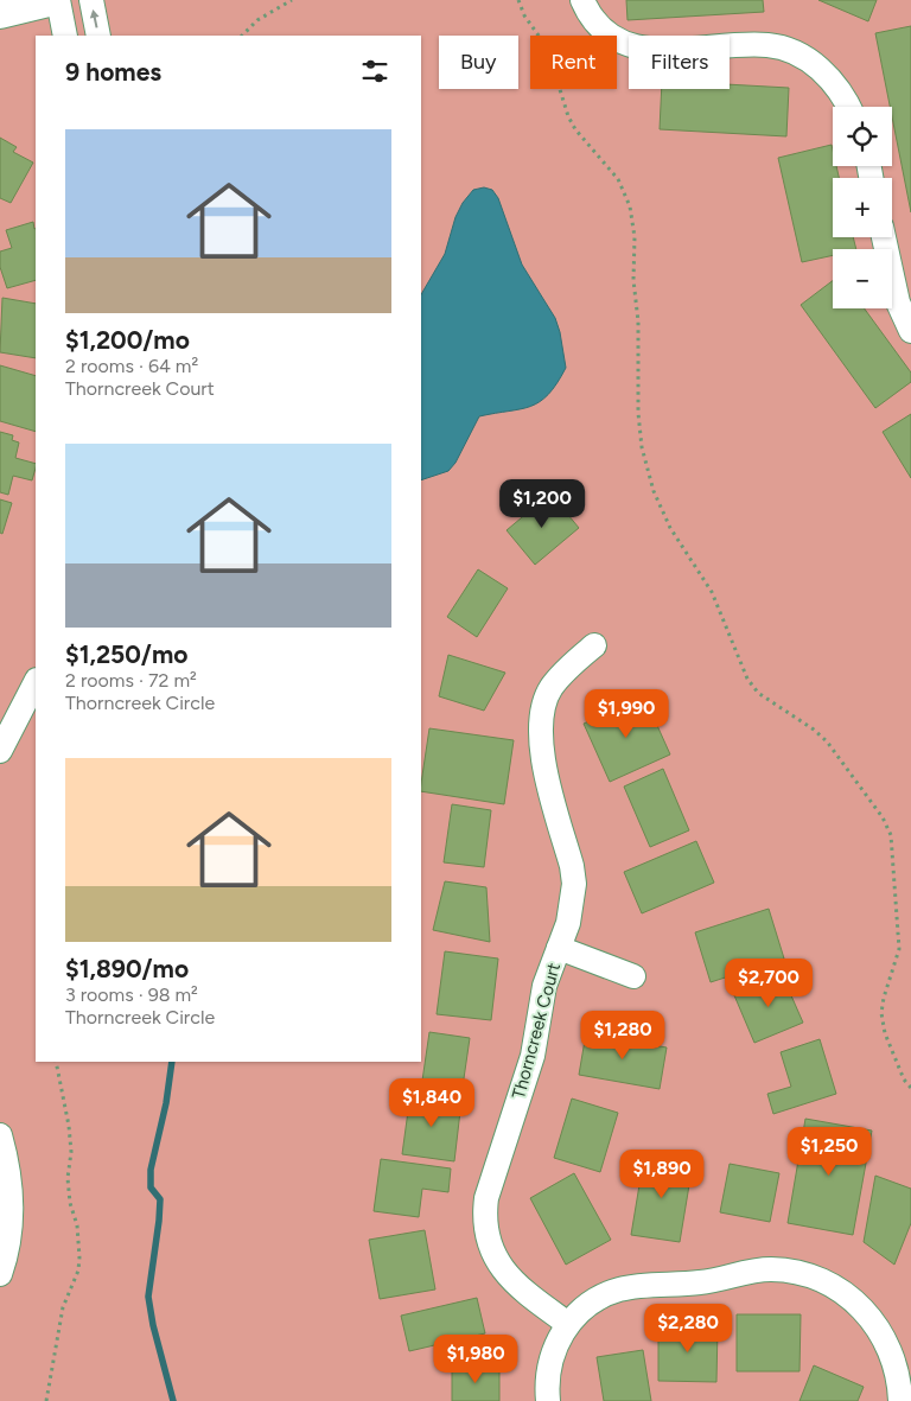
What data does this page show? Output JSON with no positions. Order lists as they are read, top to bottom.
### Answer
{
  "streets": {
    "street": ["Thorncreek Court"]
  },
  "page": {
    "chip": ["Buy", "Rent", "Filters"],
    "heading": "9 homes",
    "map_buttons": ["+", "−"],
    "list": [
      {
        "name": "$1,200/mo",
        "note": "2 rooms · 64 m² · Thorncreek Court"
      },
      {
        "name": "$1,250/mo",
        "note": "2 rooms · 72 m² · Thorncreek Circle"
      },
      {
        "name": "$1,890/mo",
        "note": "3 rooms · 98 m² · Thorncreek Circle"
      }
    ],
    "price": [
      "$1,200",
      "$1,990",
      "$2,700",
      "$1,280",
      "$1,840",
      "$1,250",
      "$1,890",
      "$2,280",
      "$1,980"
    ]
  }
}
